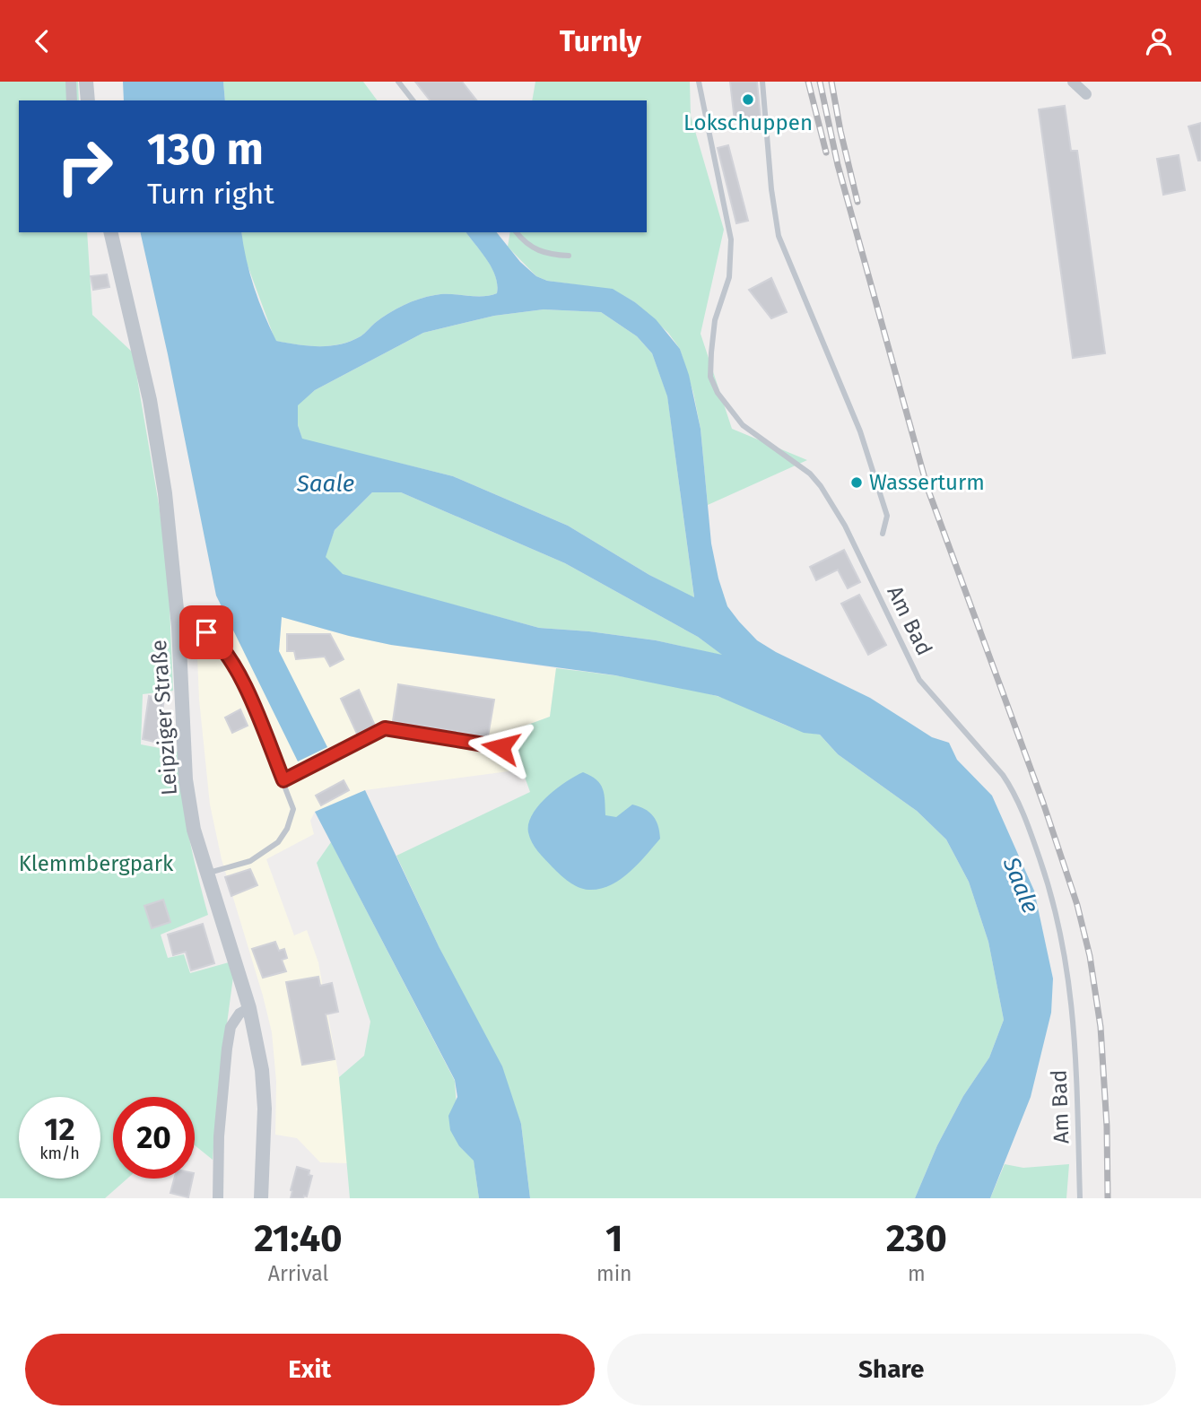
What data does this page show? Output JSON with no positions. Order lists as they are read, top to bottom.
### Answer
{
  "streets": {
    "street": ["Leipziger Straße"],
    "lane": ["Am Bad"]
  },
  "water": ["Saale"],
  "parks": ["Klemmbergpark"],
  "places": ["Lokschuppen", "Wasserturm"],
  "page": {
    "header": "Turnly",
    "turn": ["130 m", "Turn right"],
    "speed": "12 km/h",
    "limit": "20",
    "eta": [
      "21:40",
      "Arrival",
      "1",
      "min",
      "230",
      "m"
    ],
    "buttons": ["Exit", "Share"]
  }
}
